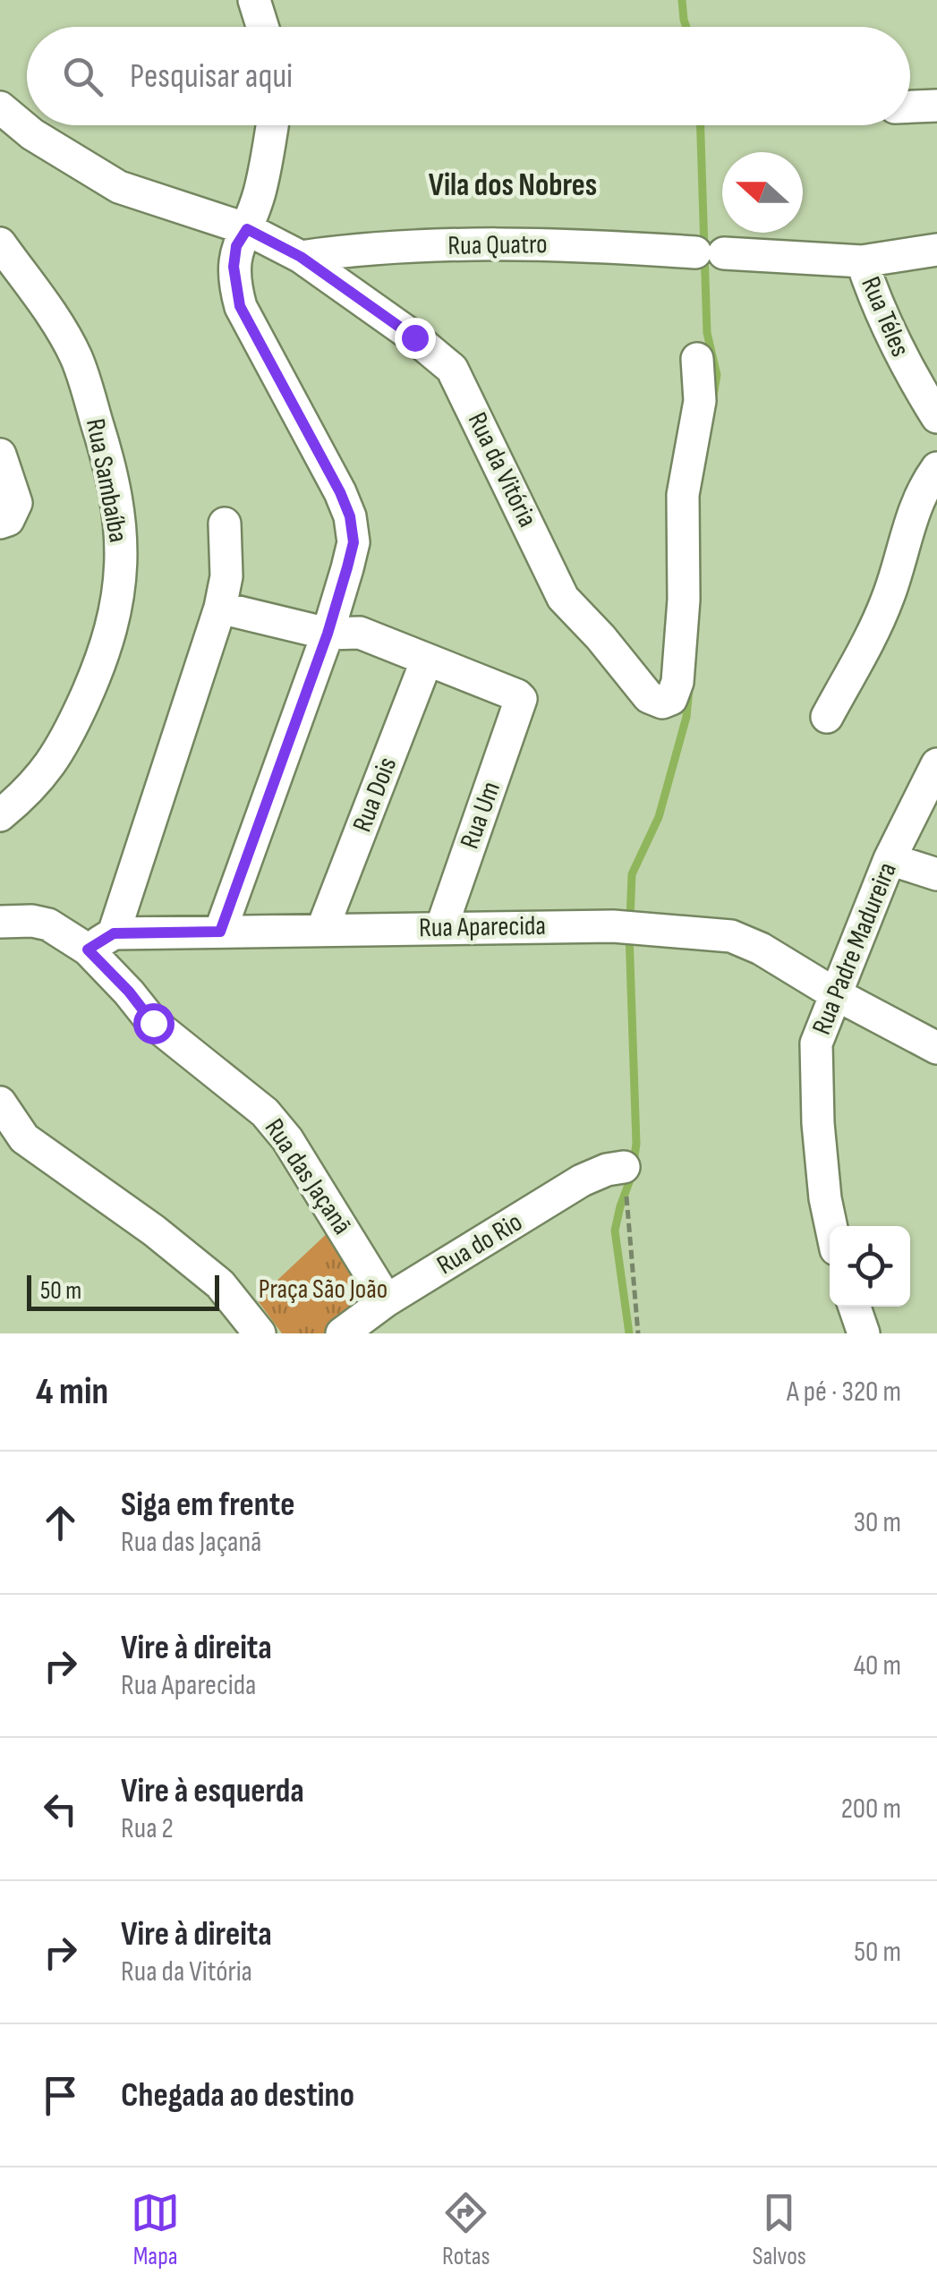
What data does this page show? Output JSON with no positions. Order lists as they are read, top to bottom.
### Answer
{
  "streets": {
    "street": [
      "Rua Quatro",
      "Rua Téles",
      "Rua da Vitória",
      "Rua Sambaíba",
      "Rua Dois",
      "Rua Um",
      "Rua Aparecida",
      "Rua Padre Madureira",
      "Rua das Jaçanã",
      "Rua do Rio"
    ]
  },
  "crossings": [
    ["Rua Quatro", "Rua Téles"],
    ["Rua Quatro", "Rua da Vitória"],
    ["Rua Dois", "Rua Um"],
    ["Rua Dois", "Rua Aparecida"],
    ["Rua Um", "Rua Aparecida"],
    ["Rua Aparecida", "Rua Padre Madureira"],
    ["Rua Aparecida", "Rua das Jaçanã"],
    ["Rua das Jaçanã", "Rua do Rio"]
  ],
  "districts": ["Vila dos Nobres"],
  "parks": ["Praça São João"],
  "scale_bar": "50 m",
  "north": "left",
  "page": {
    "search": "Pesquisar aqui",
    "scale": "50 m",
    "heading": ["4 min", "A pé · 320 m"],
    "list": [
      ["Siga em frente", "Rua das Jaçanã", "30 m"],
      ["Vire à direita", "Rua Aparecida", "40 m"],
      ["Vire à esquerda", "Rua 2", "200 m"],
      ["Vire à direita", "Rua da Vitória", "50 m"],
      "Chegada ao destino"
    ],
    "nav": ["Mapa", "Rotas", "Salvos"]
  }
}
